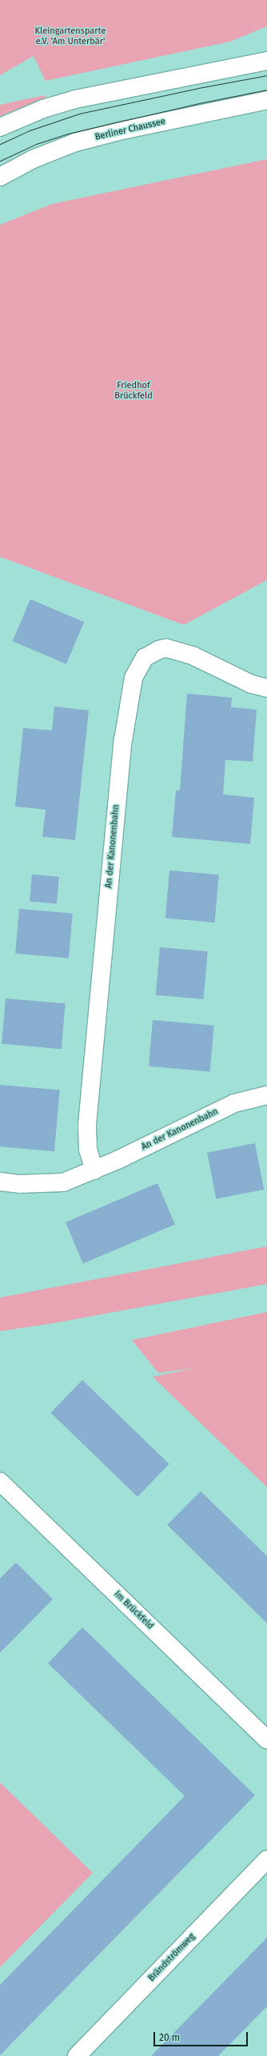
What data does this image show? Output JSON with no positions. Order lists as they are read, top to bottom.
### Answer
{
  "streets": {
    "street": [
      "Berliner Chaussee",
      "An der Kanonenbahn",
      "Im Brückfeld",
      "Brändströmweg"
    ]
  },
  "parks": ["Kleingartensparte e.V. 'Am Unterbär'", "Friedhof Brückfeld"],
  "scale_bar": "20 m"
}
